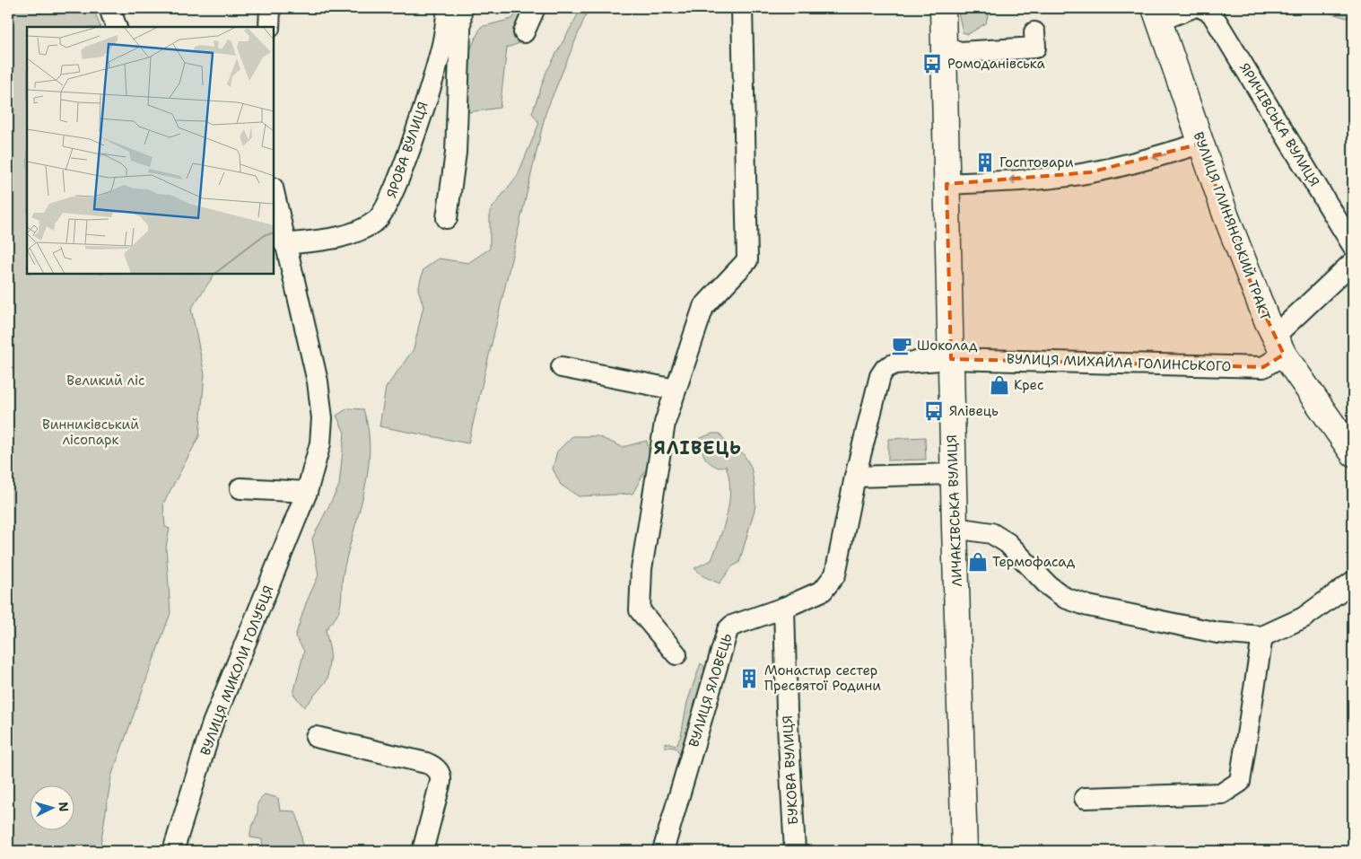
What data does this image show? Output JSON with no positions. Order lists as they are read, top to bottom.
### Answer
{
  "streets": {
    "main road": ["ВУЛИЦЯ ГЛИНЯНСЬКИЙ ТРАКТ", "ЛИЧАКІВСЬКА ВУЛИЦЯ"],
    "street": [
      "ЯРИЧІВСЬКА ВУЛИЦЯ",
      "ЯРОВА ВУЛИЦЯ",
      "ВУЛИЦЯ МИХАЙЛА ГОЛИНСЬКОГО",
      "ВУЛИЦЯ МИКОЛИ ГОЛУБЦЯ",
      "ВУЛИЦЯ ЯЛОВЕЦЬ",
      "БУКОВА ВУЛИЦЯ"
    ]
  },
  "crossings": [
    ["ЯРОВА ВУЛИЦЯ", "ВУЛИЦЯ МИКОЛИ ГОЛУБЦЯ"],
    ["ВУЛИЦЯ ГЛИНЯНСЬКИЙ ТРАКТ", "ВУЛИЦЯ МИХАЙЛА ГОЛИНСЬКОГО"],
    ["ВУЛИЦЯ МИХАЙЛА ГОЛИНСЬКОГО", "ЛИЧАКІВСЬКА ВУЛИЦЯ"],
    ["ВУЛИЦЯ МИХАЙЛА ГОЛИНСЬКОГО", "ВУЛИЦЯ ЯЛОВЕЦЬ"],
    ["ВУЛИЦЯ ЯЛОВЕЦЬ", "БУКОВА ВУЛИЦЯ"]
  ],
  "districts": ["ЯЛІВЕЦЬ"],
  "parks": ["Великий ліс", "Винниківський лісопарк"],
  "places": {
    "bus stop": ["Ромоданівська", "Ялівець"],
    "building": ["Госптовари", "Монастир сестер Пресвятої Родини"],
    "cafe": ["Шоколад"],
    "shop": ["Крес", "Термофасад"]
  },
  "north": "right"
}
